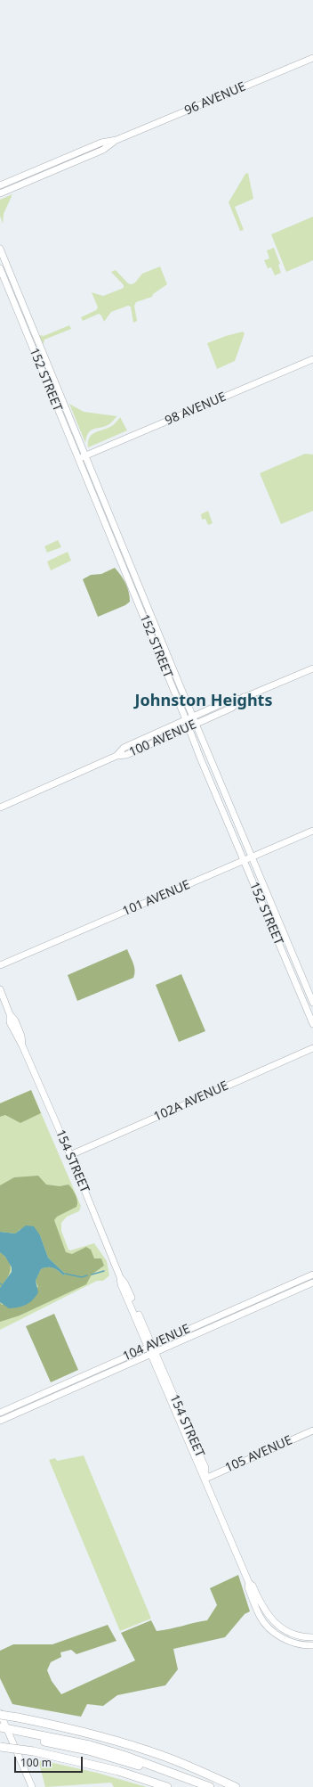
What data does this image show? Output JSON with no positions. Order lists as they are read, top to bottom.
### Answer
{
  "streets": {
    "main road": [
      "96 AVENUE",
      "152 STREET",
      "98 AVENUE",
      "100 AVENUE",
      "101 AVENUE",
      "102A AVENUE",
      "154 STREET",
      "104 AVENUE",
      "105 AVENUE"
    ]
  },
  "crossings": [
    ["152 STREET", "98 AVENUE"],
    ["152 STREET", "100 AVENUE"],
    ["152 STREET", "101 AVENUE"],
    ["102A AVENUE", "154 STREET"],
    ["154 STREET", "104 AVENUE"],
    ["154 STREET", "105 AVENUE"]
  ],
  "districts": ["Johnston Heights"],
  "scale_bar": "100 m"
}
